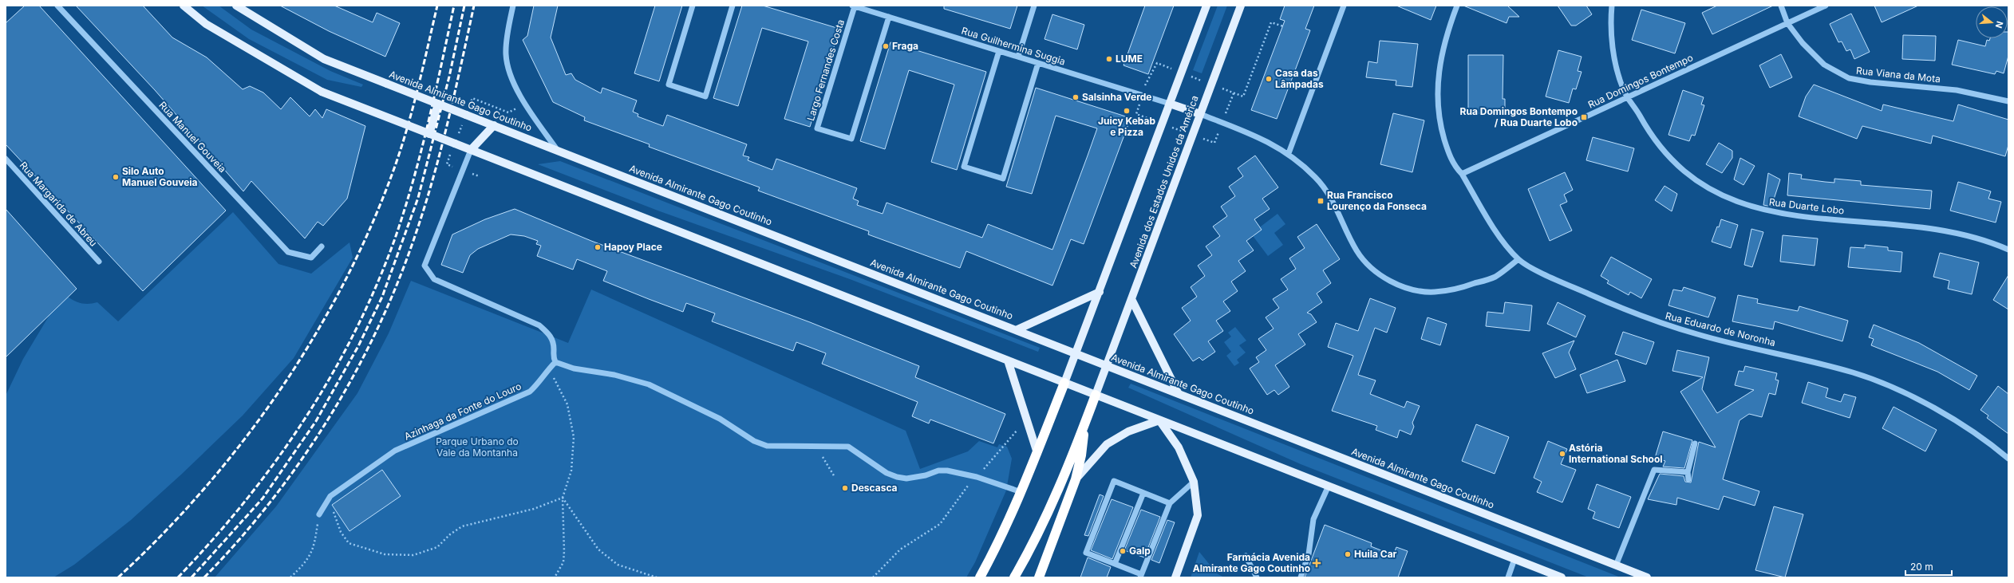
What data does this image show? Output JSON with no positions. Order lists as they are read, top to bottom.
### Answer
{
  "streets": {
    "main road": ["Avenida Almirante Gago Coutinho", "Avenida dos Estados Unidos da América"],
    "street": [
      "Rua Guilhermina Suggia",
      "Largo Fernandes Costa",
      "Rua Viana da Mota",
      "Rua Domingos Bontempo",
      "Rua Manuel Gouveia",
      "Rua Margarida de Abreu",
      "Rua Duarte Lobo",
      "Rua Eduardo de Noronha",
      "Azinhaga da Fonte do Louro"
    ]
  },
  "crossings": [
    ["Rua Guilhermina Suggia", "Largo Fernandes Costa"],
    ["Rua Viana da Mota", "Rua Domingos Bontempo"],
    ["Rua Domingos Bontempo", "Rua Duarte Lobo"],
    ["Rua Domingos Bontempo", "Rua Eduardo de Noronha"],
    ["Avenida Almirante Gago Coutinho", "Avenida dos Estados Unidos da América"]
  ],
  "parks": ["Parque Urbano do Vale da Montanha"],
  "places": {
    "other": [
      "Fraga",
      "LUME",
      "Casa das Lâmpadas",
      "Salsinha Verde",
      "Juicy Kebab e Pizza",
      "Silo Auto Manuel Gouveia",
      "Hapoy Place",
      "Astória International School",
      "Descasca",
      "Galp",
      "Huila Car"
    ],
    "transit": ["Rua Domingos Bontempo / Rua Duarte Lobo", "Rua Francisco Lourenço da Fonseca"],
    "health": ["Farmácia Avenida Almirante Gago Coutinho"]
  },
  "scale_bar": "20 m",
  "north": "right"
}
